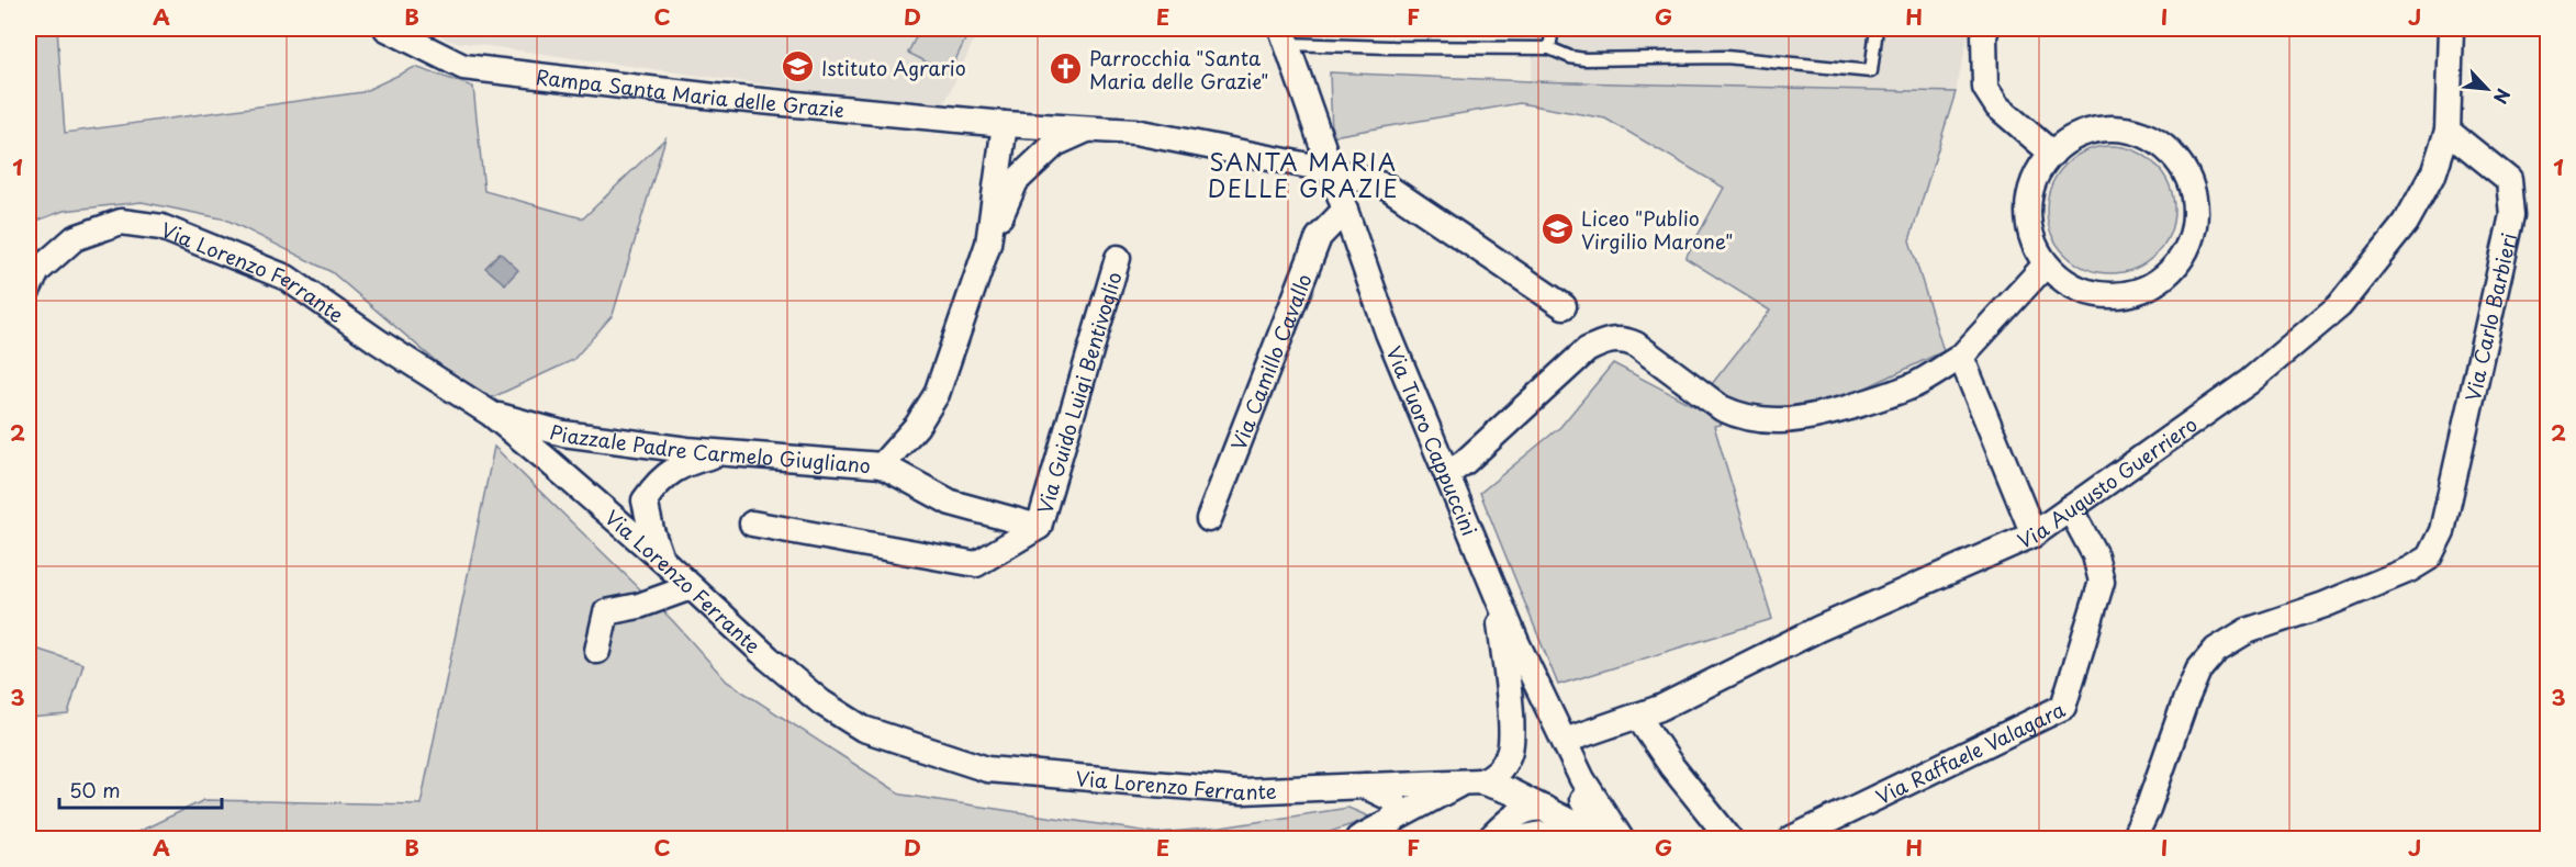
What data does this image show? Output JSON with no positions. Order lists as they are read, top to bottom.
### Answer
{
  "streets": {
    "street": [
      "Rampa Santa Maria delle Grazie",
      "Via Lorenzo Ferrante",
      "Via Carlo Barbieri",
      "Via Camillo Cavallo",
      "Via Guido Luigi Bentivoglio",
      "Via Tuoro Cappuccini",
      "Piazzale Padre Carmelo Giugliano",
      "Via Augusto Guerriero",
      "Via Raffaele Valagara"
    ]
  },
  "crossings": [
    ["Rampa Santa Maria delle Grazie", "Via Tuoro Cappuccini"],
    ["Rampa Santa Maria delle Grazie", "Piazzale Padre Carmelo Giugliano"],
    ["Via Lorenzo Ferrante", "Piazzale Padre Carmelo Giugliano"],
    ["Via Carlo Barbieri", "Via Augusto Guerriero"],
    ["Via Camillo Cavallo", "Via Tuoro Cappuccini"],
    ["Via Guido Luigi Bentivoglio", "Piazzale Padre Carmelo Giugliano"],
    ["Via Tuoro Cappuccini", "Via Augusto Guerriero"],
    ["Via Augusto Guerriero", "Via Raffaele Valagara"]
  ],
  "districts": ["SANTA MARIA DELLE GRAZIE"],
  "places": {
    "school or university": ["Istituto Agrario", "Liceo \"Publio Virgilio Marone\""],
    "church": ["Parrocchia \"Santa Maria delle Grazie\""]
  },
  "scale_bar": "50 m",
  "north": "bottom right",
  "grid": {
    "columns": [
      "A",
      "B",
      "C",
      "D",
      "E",
      "F",
      "G",
      "H",
      "I",
      "J"
    ],
    "rows": ["1", "2", "3"]
  }
}
